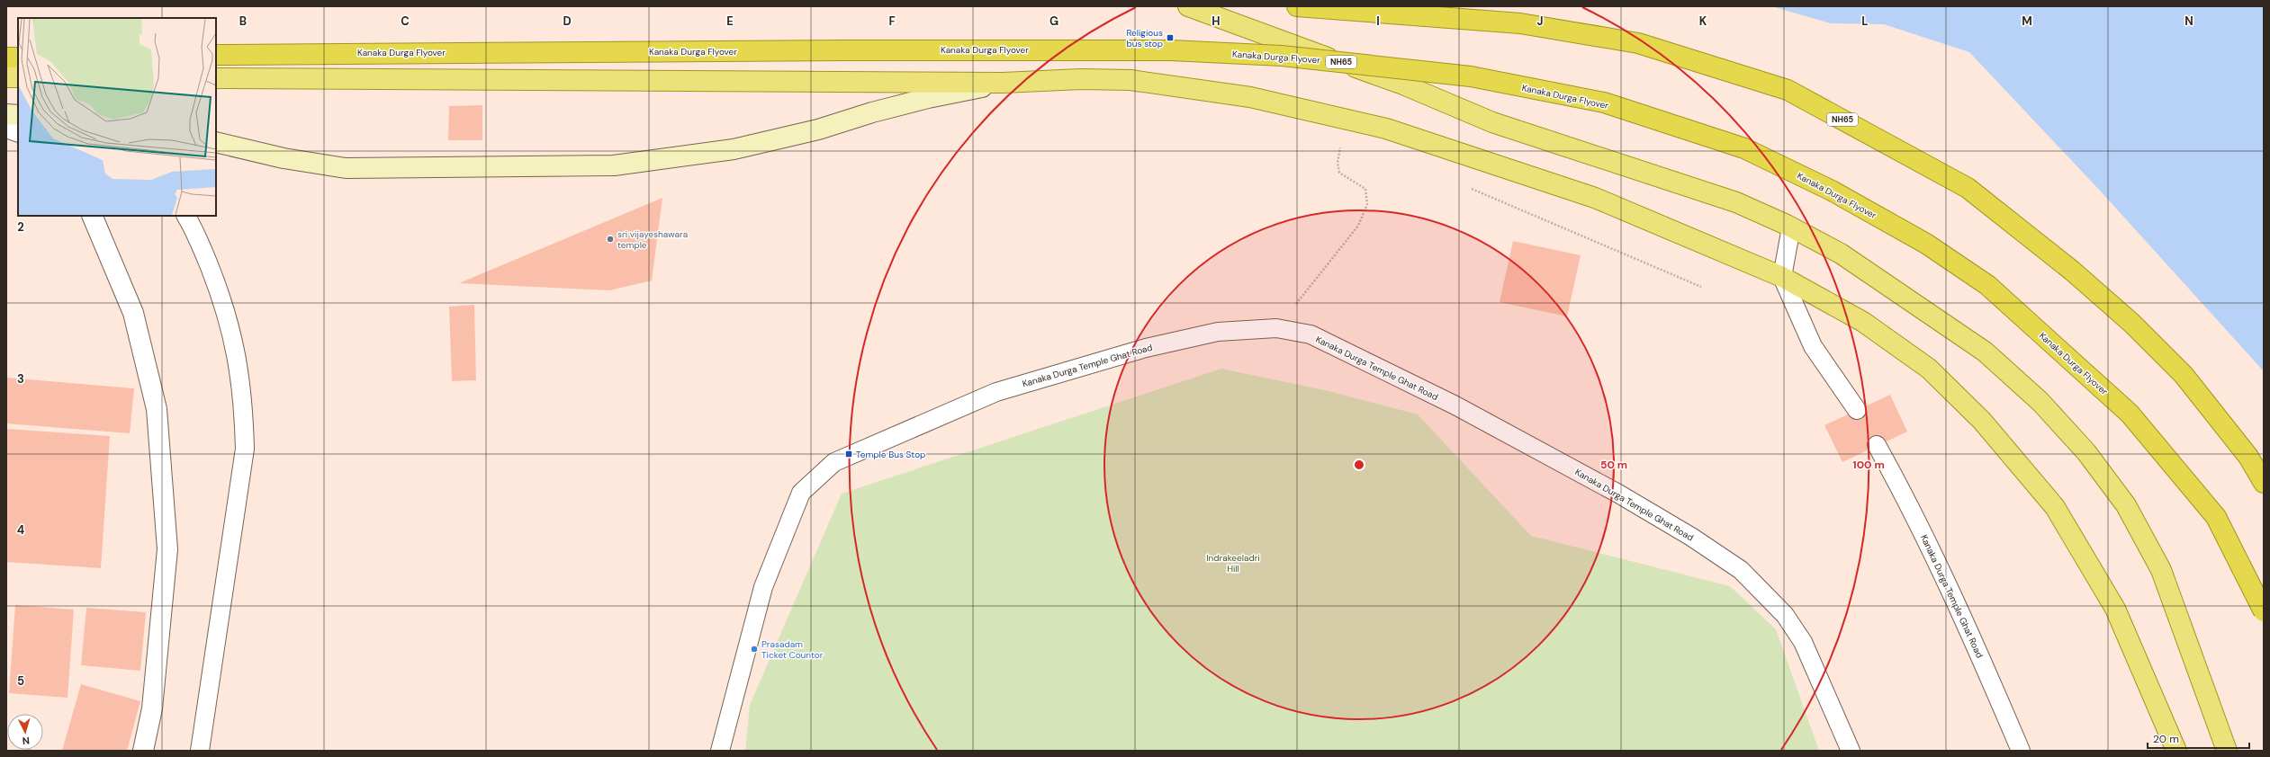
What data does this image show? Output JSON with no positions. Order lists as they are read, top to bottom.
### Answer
{
  "streets": {
    "highway": ["Kanaka Durga Flyover", "NH65"],
    "lane": ["Kanaka Durga Temple Ghat Road"]
  },
  "parks": ["Indrakeeladri Hill"],
  "places": {
    "transit": ["Religious bus stop", "Temple Bus Stop"],
    "other": ["sri vijayeshawara temple", "Prasadam Ticket Countor"]
  },
  "scale_bar": "20 m",
  "north": "bottom",
  "grid": {
    "columns": [
      "B",
      "C",
      "D",
      "E",
      "F",
      "G",
      "H",
      "I",
      "J",
      "K",
      "L",
      "M",
      "N"
    ],
    "rows": [
      "2",
      "3",
      "4",
      "5"
    ]
  },
  "rings": ["50 m", "100 m"]
}
